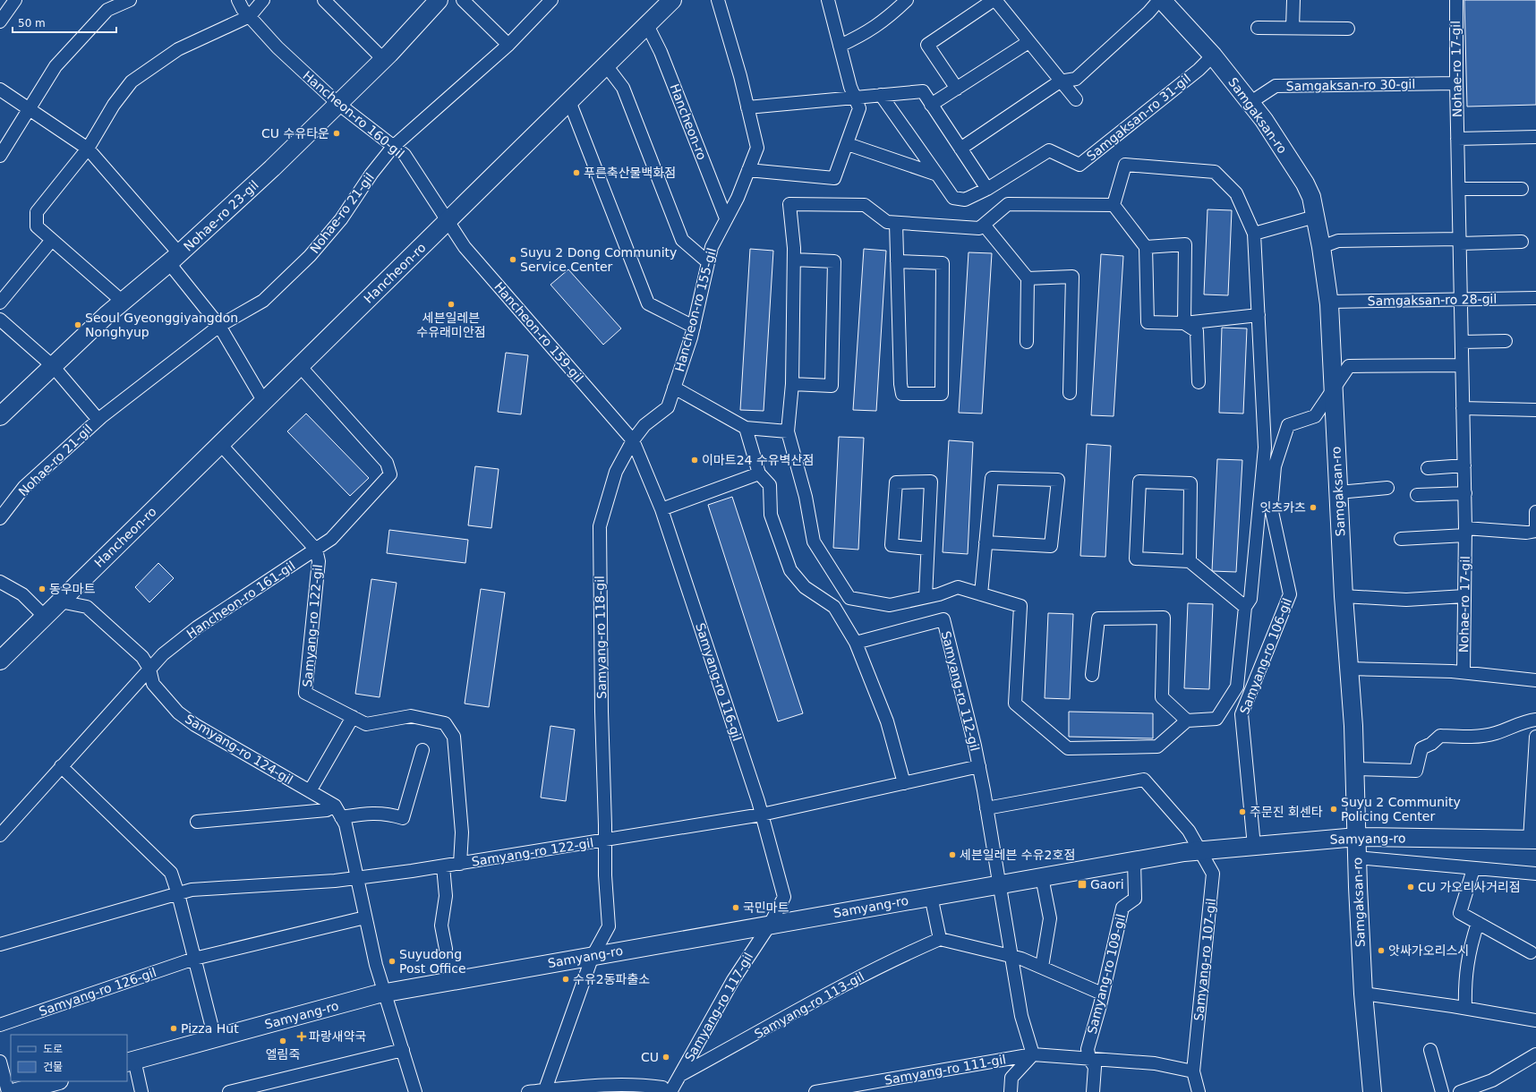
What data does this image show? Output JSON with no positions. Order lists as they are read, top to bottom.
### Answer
{
  "streets": {
    "street": [
      "Nohae-ro 17-gil",
      "Samgaksan-ro 30-gil",
      "Hancheon-ro 160-gil",
      "Samgaksan-ro",
      "Samgaksan-ro 31-gil",
      "Hancheon-ro",
      "Nohae-ro 21-gil",
      "Nohae-ro 23-gil",
      "Samgaksan-ro 28-gil",
      "Hancheon-ro 155-gil",
      "Hancheon-ro 159-gil",
      "Hancheon-ro 161-gil",
      "Samyang-ro 122-gil",
      "Samyang-ro 118-gil",
      "Samyang-ro 106-gil",
      "Samyang-ro 116-gil",
      "Samyang-ro 112-gil",
      "Samyang-ro 124-gil",
      "Samyang-ro",
      "Samyang-ro 107-gil",
      "Samyang-ro 109-gil",
      "Samyang-ro 126-gil",
      "Samyang-ro 113-gil",
      "Samyang-ro 117-gil",
      "Samyang-ro 111-gil"
    ]
  },
  "crossings": [
    ["Nohae-ro 17-gil", "Samgaksan-ro 30-gil"],
    ["Nohae-ro 17-gil", "Samgaksan-ro 28-gil"],
    ["Samgaksan-ro 30-gil", "Samgaksan-ro"],
    ["Hancheon-ro 160-gil", "Hancheon-ro"],
    ["Hancheon-ro 160-gil", "Nohae-ro 21-gil"],
    ["Hancheon-ro 160-gil", "Nohae-ro 23-gil"],
    ["Hancheon-ro 160-gil", "Hancheon-ro 159-gil"],
    ["Samgaksan-ro", "Samgaksan-ro 31-gil"],
    ["Samgaksan-ro", "Samgaksan-ro 28-gil"],
    ["Samgaksan-ro", "Samyang-ro 106-gil"],
    ["Samgaksan-ro", "Samyang-ro"],
    ["Hancheon-ro", "Hancheon-ro 155-gil"],
    ["Hancheon-ro", "Hancheon-ro 159-gil"],
    ["Hancheon-ro", "Hancheon-ro 161-gil"],
    ["Hancheon-ro", "Samyang-ro 124-gil"],
    ["Nohae-ro 21-gil", "Nohae-ro 23-gil"],
    ["Hancheon-ro 155-gil", "Hancheon-ro 159-gil"],
    ["Hancheon-ro 155-gil", "Samyang-ro 118-gil"],
    ["Hancheon-ro 155-gil", "Samyang-ro 116-gil"],
    ["Hancheon-ro 159-gil", "Samyang-ro 118-gil"],
    ["Hancheon-ro 159-gil", "Samyang-ro 116-gil"],
    ["Hancheon-ro 161-gil", "Samyang-ro 122-gil"],
    ["Hancheon-ro 161-gil", "Samyang-ro 124-gil"],
    ["Samyang-ro 122-gil", "Samyang-ro 118-gil"],
    ["Samyang-ro 118-gil", "Samyang-ro 116-gil"],
    ["Samyang-ro 118-gil", "Samyang-ro"],
    ["Samyang-ro 106-gil", "Samyang-ro"],
    ["Samyang-ro 116-gil", "Samyang-ro 112-gil"],
    ["Samyang-ro 116-gil", "Samyang-ro"],
    ["Samyang-ro 116-gil", "Samyang-ro 117-gil"],
    ["Samyang-ro 112-gil", "Samyang-ro"],
    ["Samyang-ro", "Samyang-ro 107-gil"],
    ["Samyang-ro", "Samyang-ro 109-gil"],
    ["Samyang-ro", "Samyang-ro 117-gil"],
    ["Samyang-ro 113-gil", "Samyang-ro 117-gil"]
  ],
  "places": {
    "other": [
      "CU 수유타운",
      "푸른축산물백화점",
      "Suyu 2 Dong Community Service Center",
      "세븐일레븐 수유래미안점",
      "Seoul Gyeonggiyangdon Nonghyup",
      "이마트24 수유벽산점",
      "잇츠카츠",
      "동우마트",
      "Suyu 2 Community Policing Center",
      "주문진 회센타",
      "세븐일레븐 수유2호점",
      "CU 가오리사거리점",
      "국민마트",
      "앗싸가오리스시",
      "Suyudong Post Office",
      "수유2동파출소",
      "Pizza Hut",
      "엘림죽",
      "CU"
    ],
    "transit": ["Gaori"],
    "health": ["파랑새약국"]
  },
  "legend": ["도로", "건물"],
  "scale_bar": "50 m"
}
